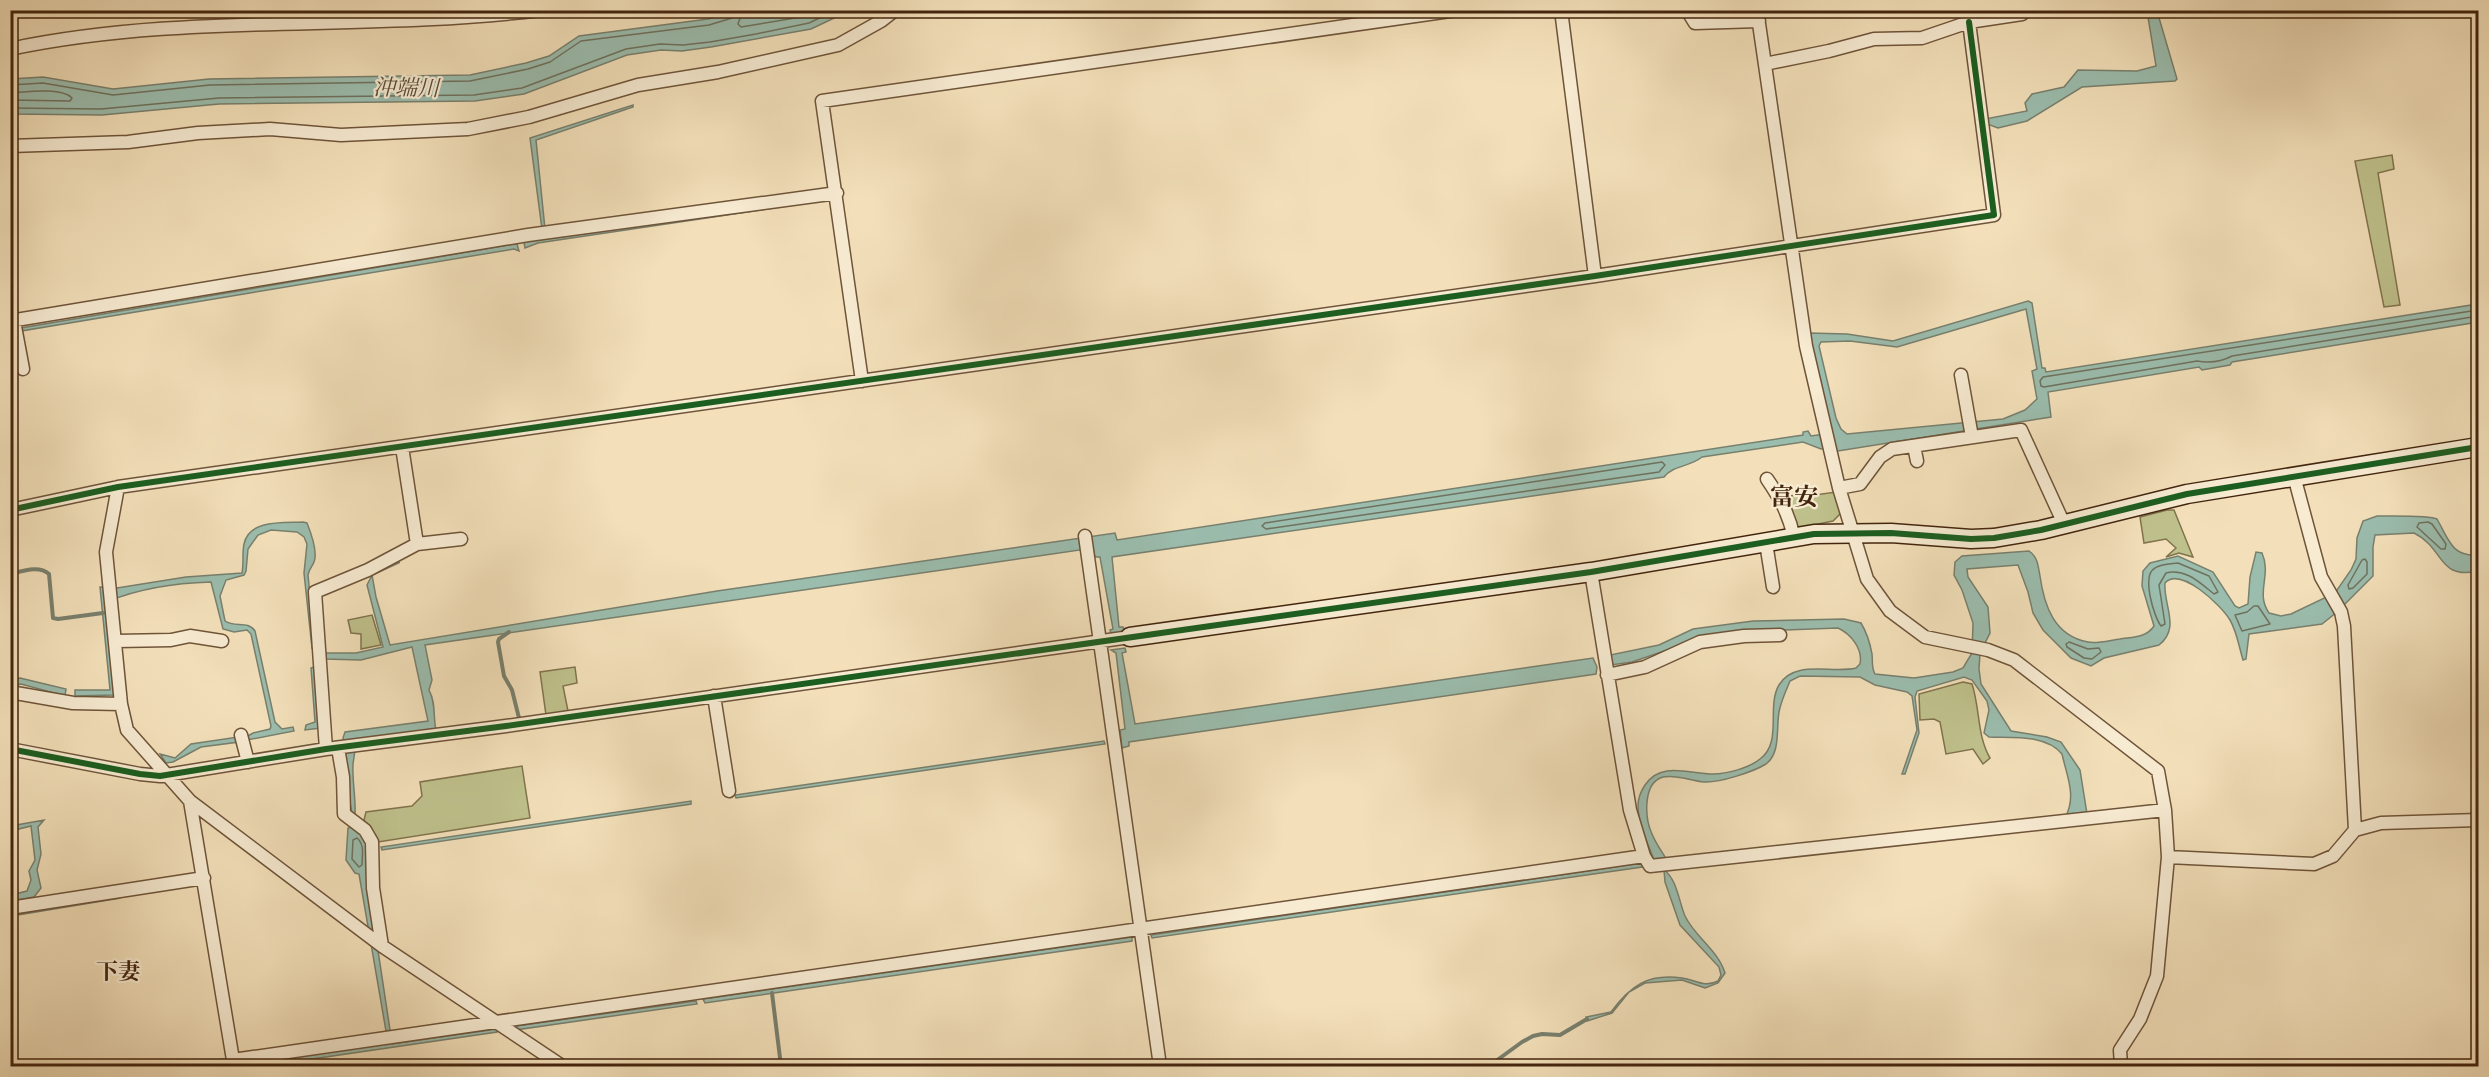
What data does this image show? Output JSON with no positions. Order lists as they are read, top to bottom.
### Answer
{
  "districts": ["富安", "下妻"],
  "water": ["沖端川"]
}
